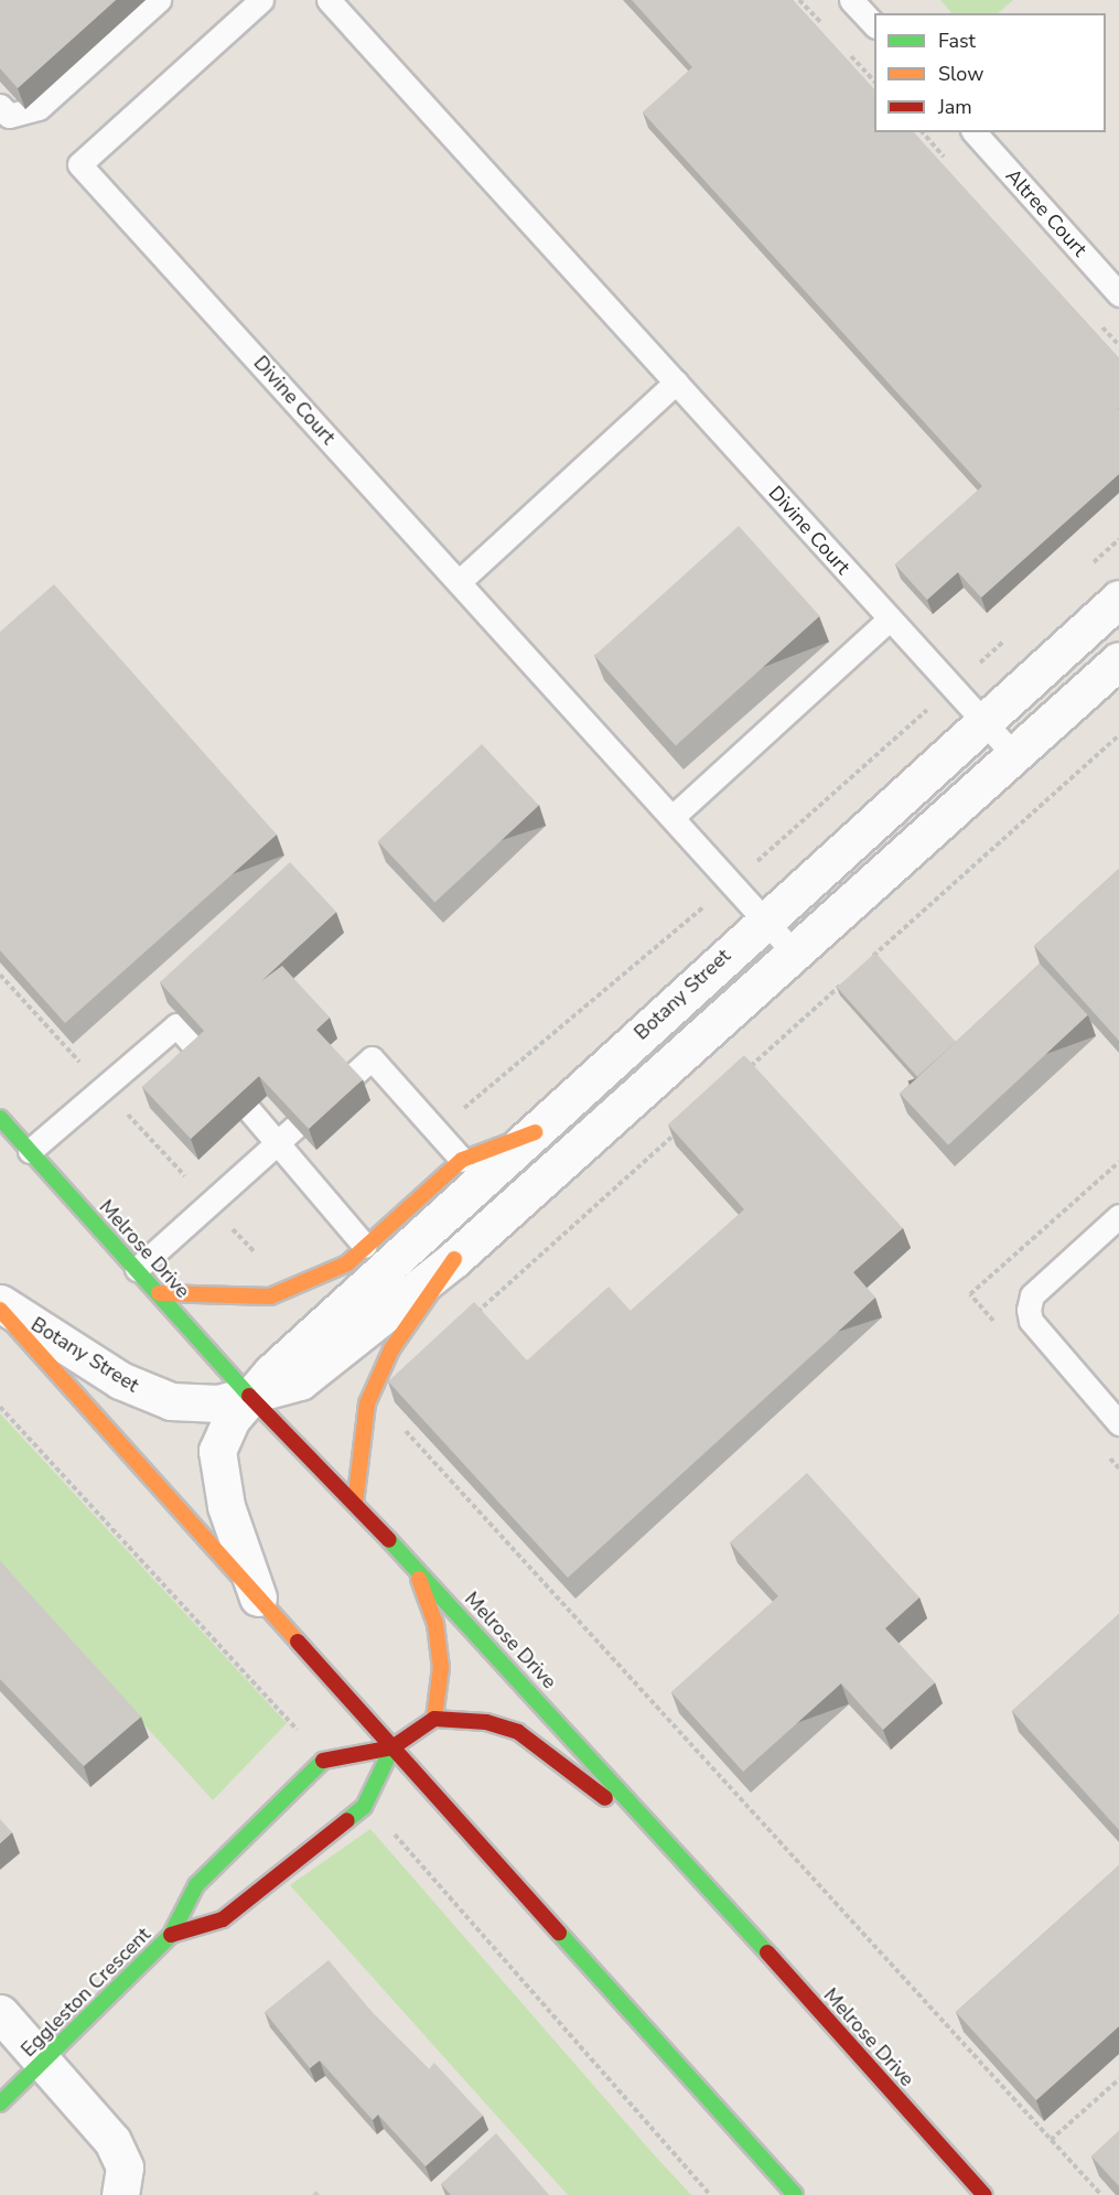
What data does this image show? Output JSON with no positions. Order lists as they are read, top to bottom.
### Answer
{
  "streets": {
    "main road": ["Melrose Drive", "Eggleston Crescent"],
    "street": ["Botany Street"],
    "lane": ["Altree Court", "Divine Court"]
  },
  "crossings": [
    ["Divine Court", "Botany Street"],
    ["Botany Street", "Melrose Drive"]
  ],
  "legend": ["Fast", "Slow", "Jam"]
}
